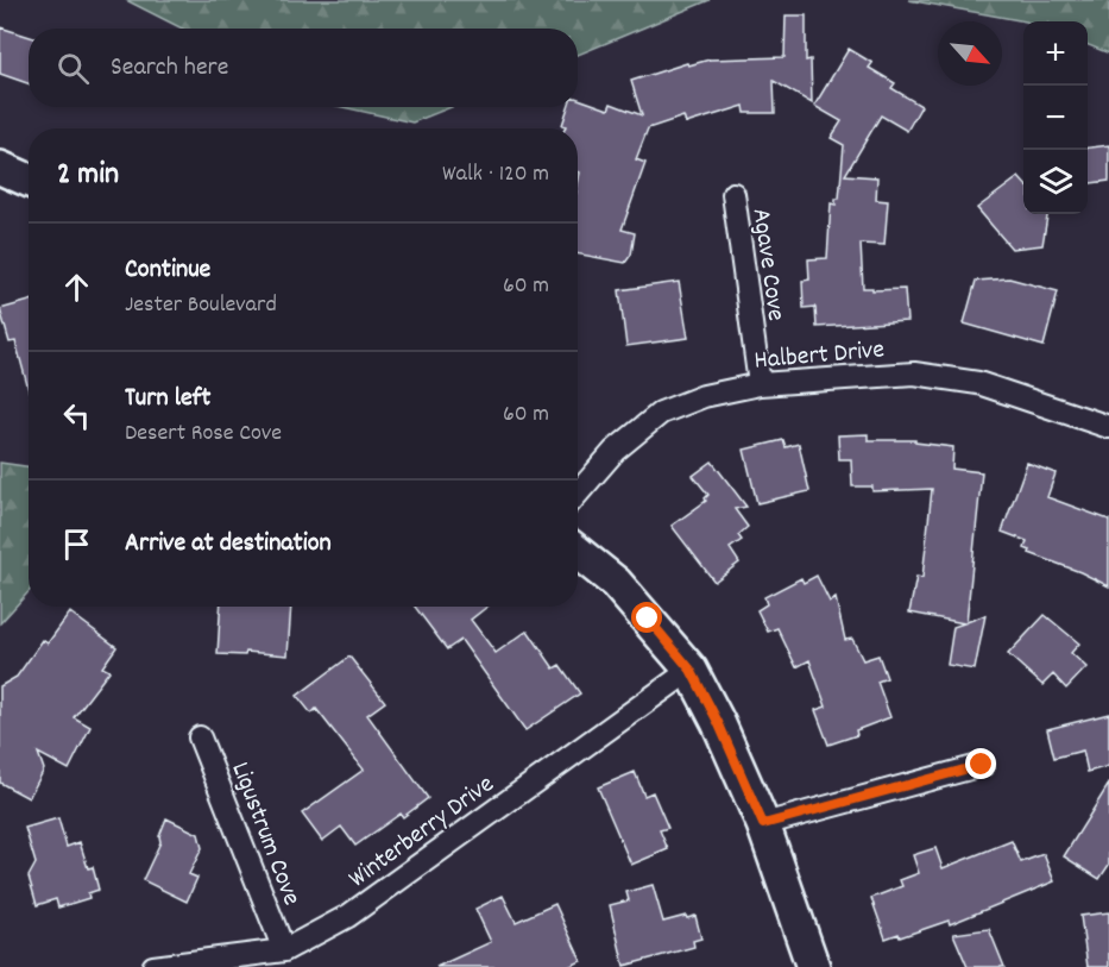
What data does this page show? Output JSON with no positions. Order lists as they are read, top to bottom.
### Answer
{
  "streets": {
    "street": [
      "Agave Cove",
      "Halbert Drive",
      "Winterberry Drive",
      "Ligustrum Cove"
    ]
  },
  "crossings": [
    ["Agave Cove", "Halbert Drive"],
    ["Winterberry Drive", "Ligustrum Cove"]
  ],
  "north": "bottom right",
  "page": {
    "map_buttons": ["+", "−"],
    "search": "Search here",
    "heading": ["2 min", "Walk · 120 m"],
    "list": [
      ["Continue", "Jester Boulevard", "60 m"],
      ["Turn left", "Desert Rose Cove", "60 m"],
      "Arrive at destination"
    ]
  }
}
